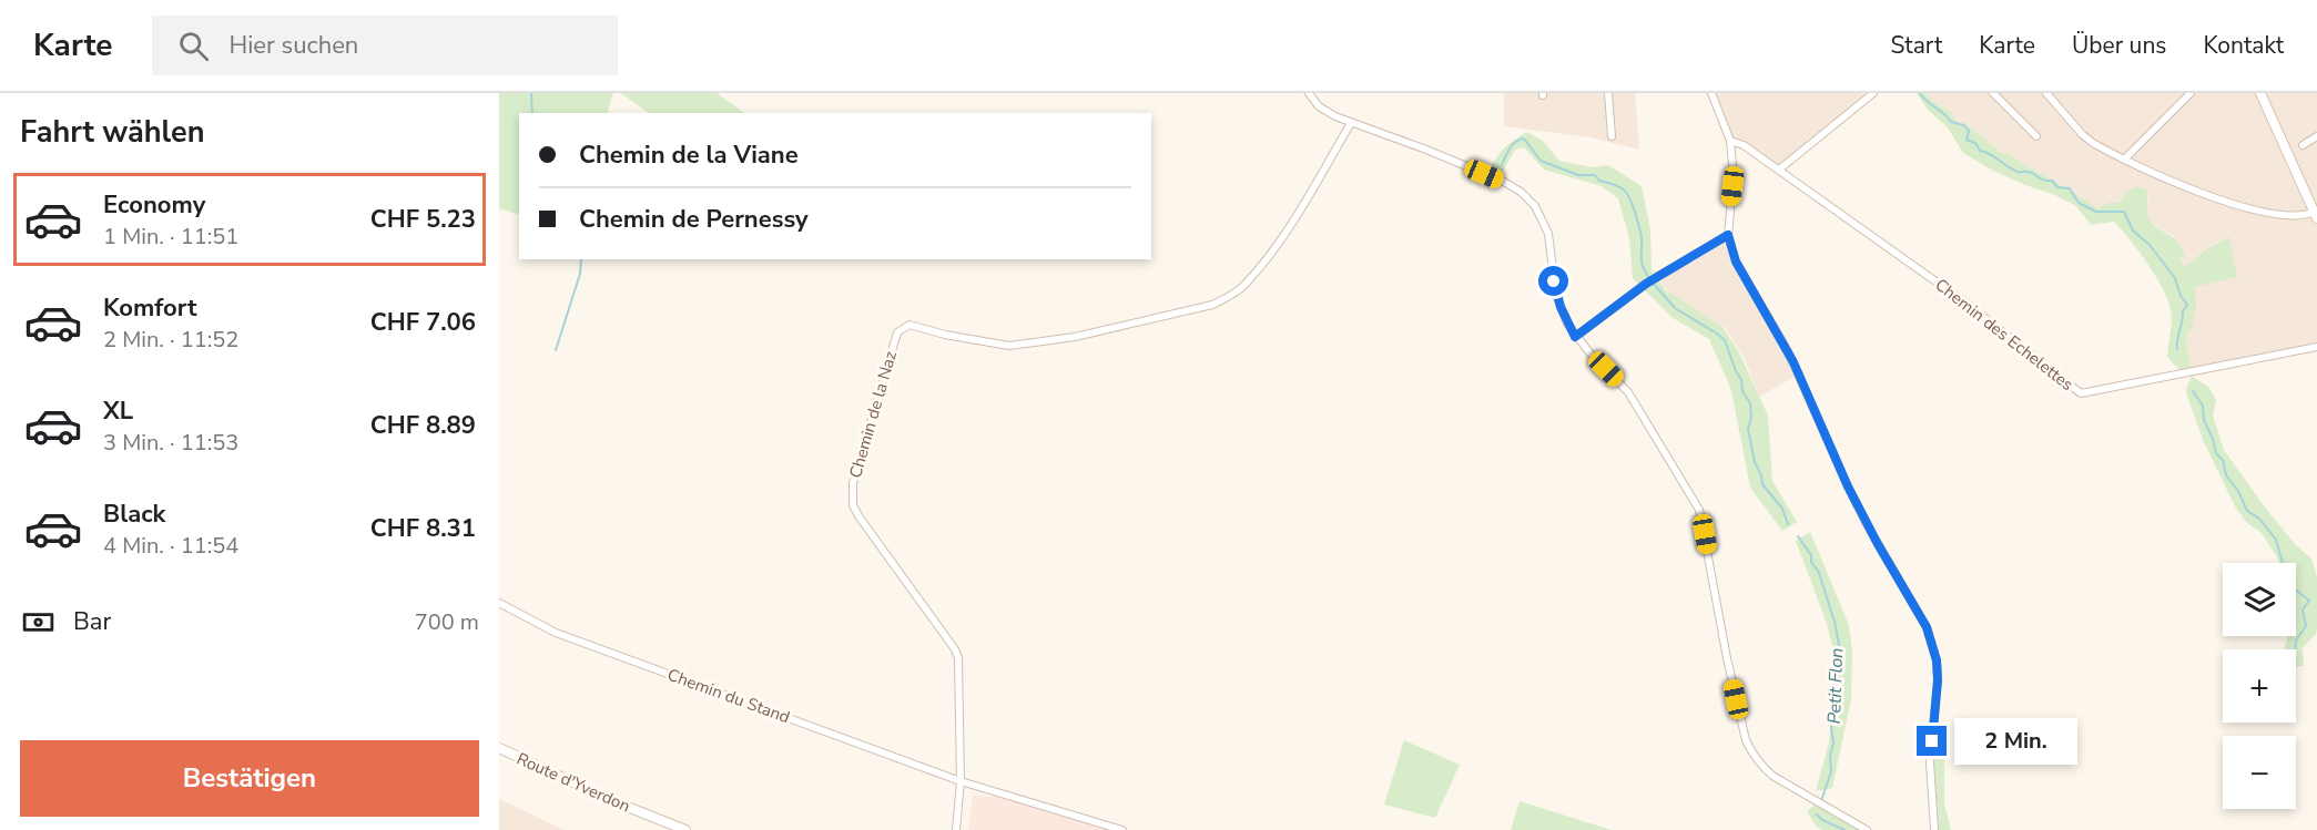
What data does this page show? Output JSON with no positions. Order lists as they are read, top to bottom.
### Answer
{
  "streets": {
    "main road": ["Route d'Yverdon"],
    "street": ["Chemin des Echelettes", "Chemin de la Naz", "Chemin du Stand"]
  },
  "crossings": [
    ["Chemin de la Naz", "Chemin du Stand"]
  ],
  "water": ["Petit Flon"],
  "page": {
    "header": "Karte",
    "search": "Hier suchen",
    "nav": [
      "Start",
      "Karte",
      "Über uns",
      "Kontakt"
    ],
    "heading": "Fahrt wählen",
    "banner": ["Chemin de la Viane", "Chemin de Pernessy"],
    "list": [
      {
        "name": "Economy",
        "note": "1 Min. · 11:51",
        "value": "CHF 5.23"
      },
      {
        "name": "Komfort",
        "note": "2 Min. · 11:52",
        "value": "CHF 7.06"
      },
      {
        "name": "XL",
        "note": "3 Min. · 11:53",
        "value": "CHF 8.89"
      },
      {
        "name": "Black",
        "note": "4 Min. · 11:54",
        "value": "CHF 8.31"
      }
    ],
    "map_buttons": ["+", "−"],
    "pay": ["Bar", "700 m"],
    "bubble": "2 Min.",
    "buttons": "Bestätigen"
  }
}
